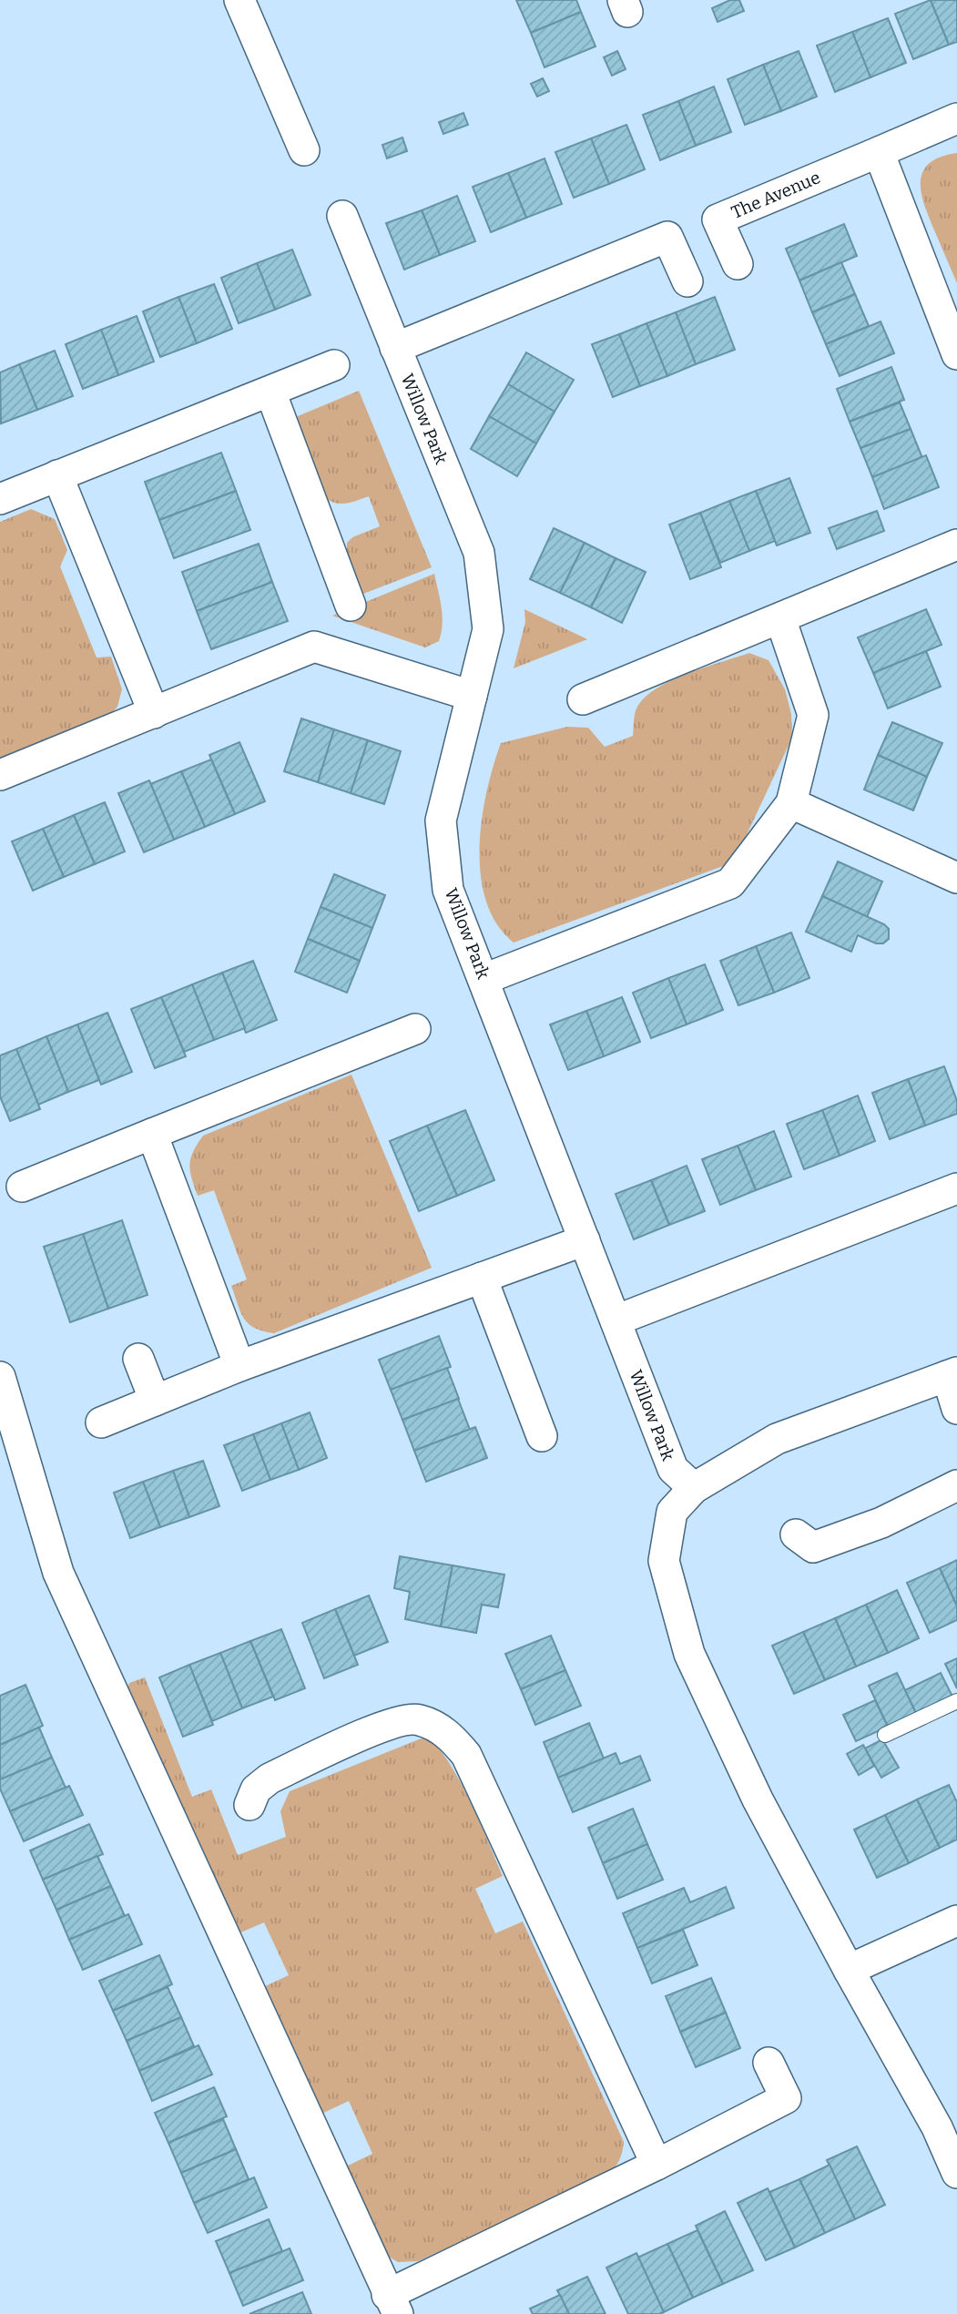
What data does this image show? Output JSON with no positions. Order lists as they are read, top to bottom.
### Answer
{
  "streets": {
    "street": ["The Avenue", "Willow Park"]
  }
}
